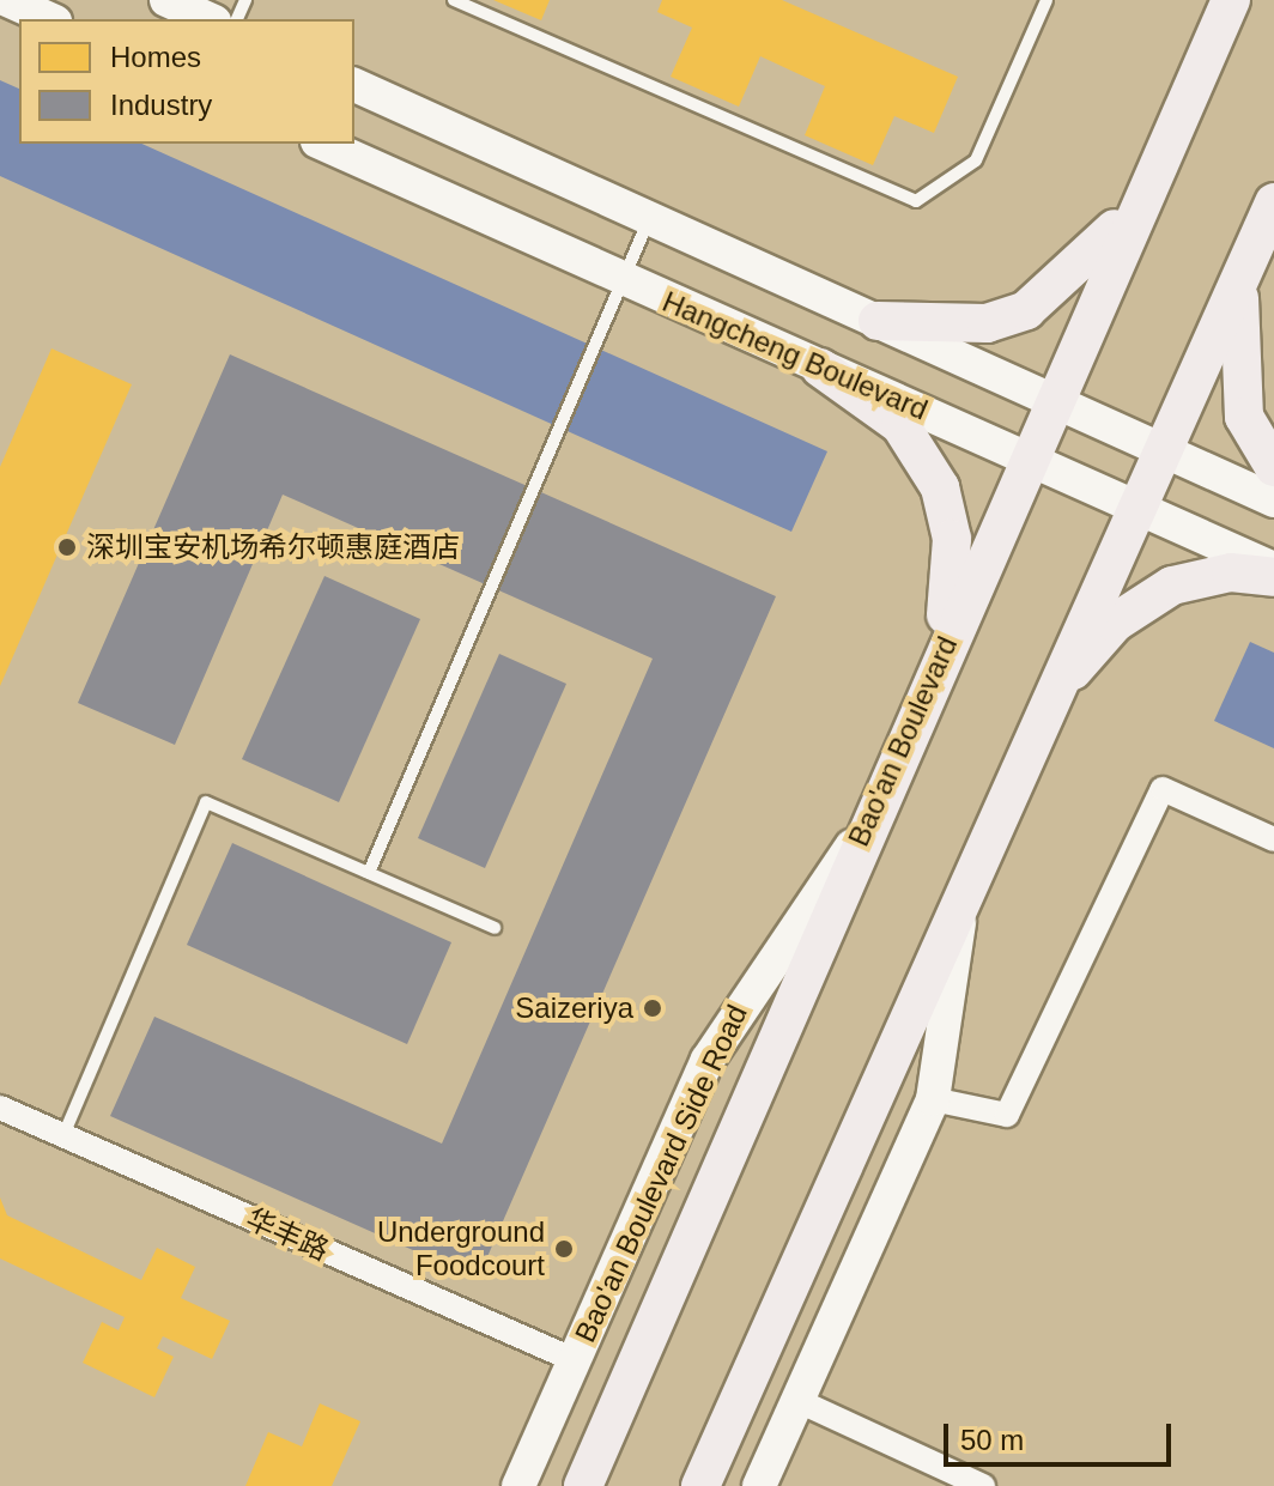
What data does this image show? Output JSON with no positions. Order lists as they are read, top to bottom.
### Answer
{
  "streets": {
    "main road": ["Hangcheng Boulevard", "Bao'an Boulevard", "Bao'an Boulevard Side Road"],
    "street": ["华丰路"]
  },
  "crossings": [
    ["Hangcheng Boulevard", "Bao'an Boulevard"],
    ["Bao'an Boulevard", "Bao'an Boulevard Side Road"],
    ["Bao'an Boulevard Side Road", "华丰路"]
  ],
  "places": ["深圳宝安机场希尔顿惠庭酒店", "Saizeriya", "Underground Foodcourt"],
  "legend": ["Homes", "Industry"],
  "scale_bar": "50 m"
}
